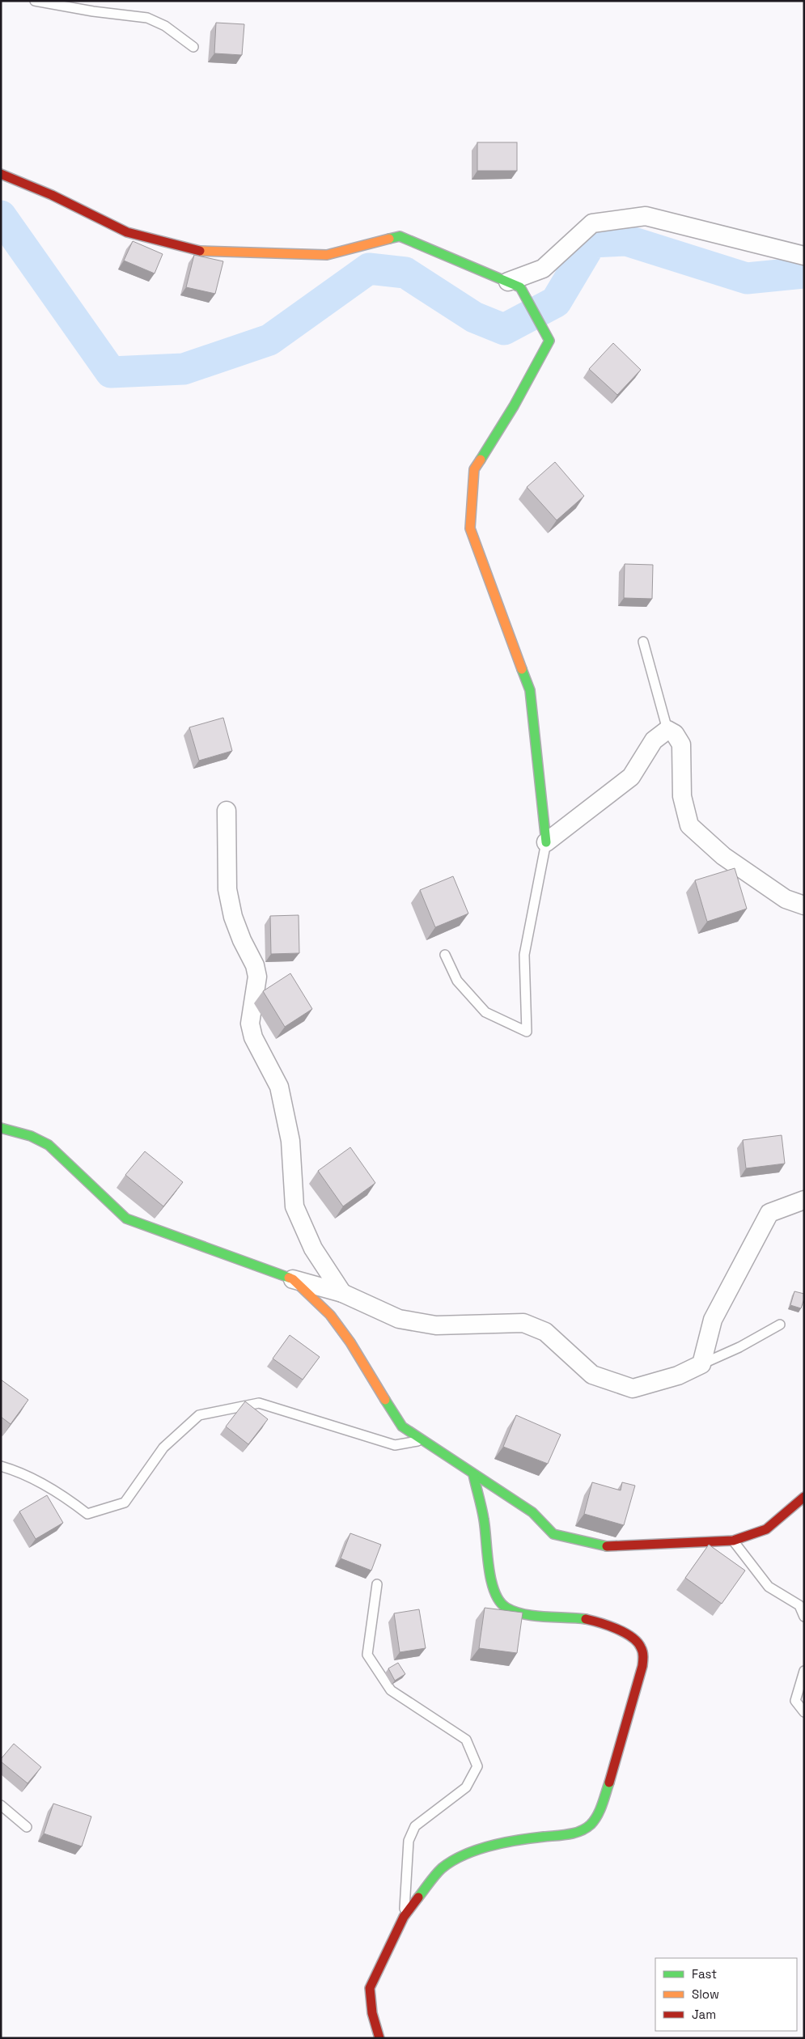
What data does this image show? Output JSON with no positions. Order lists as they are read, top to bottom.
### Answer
{
  "legend": ["Fast", "Slow", "Jam"]
}
